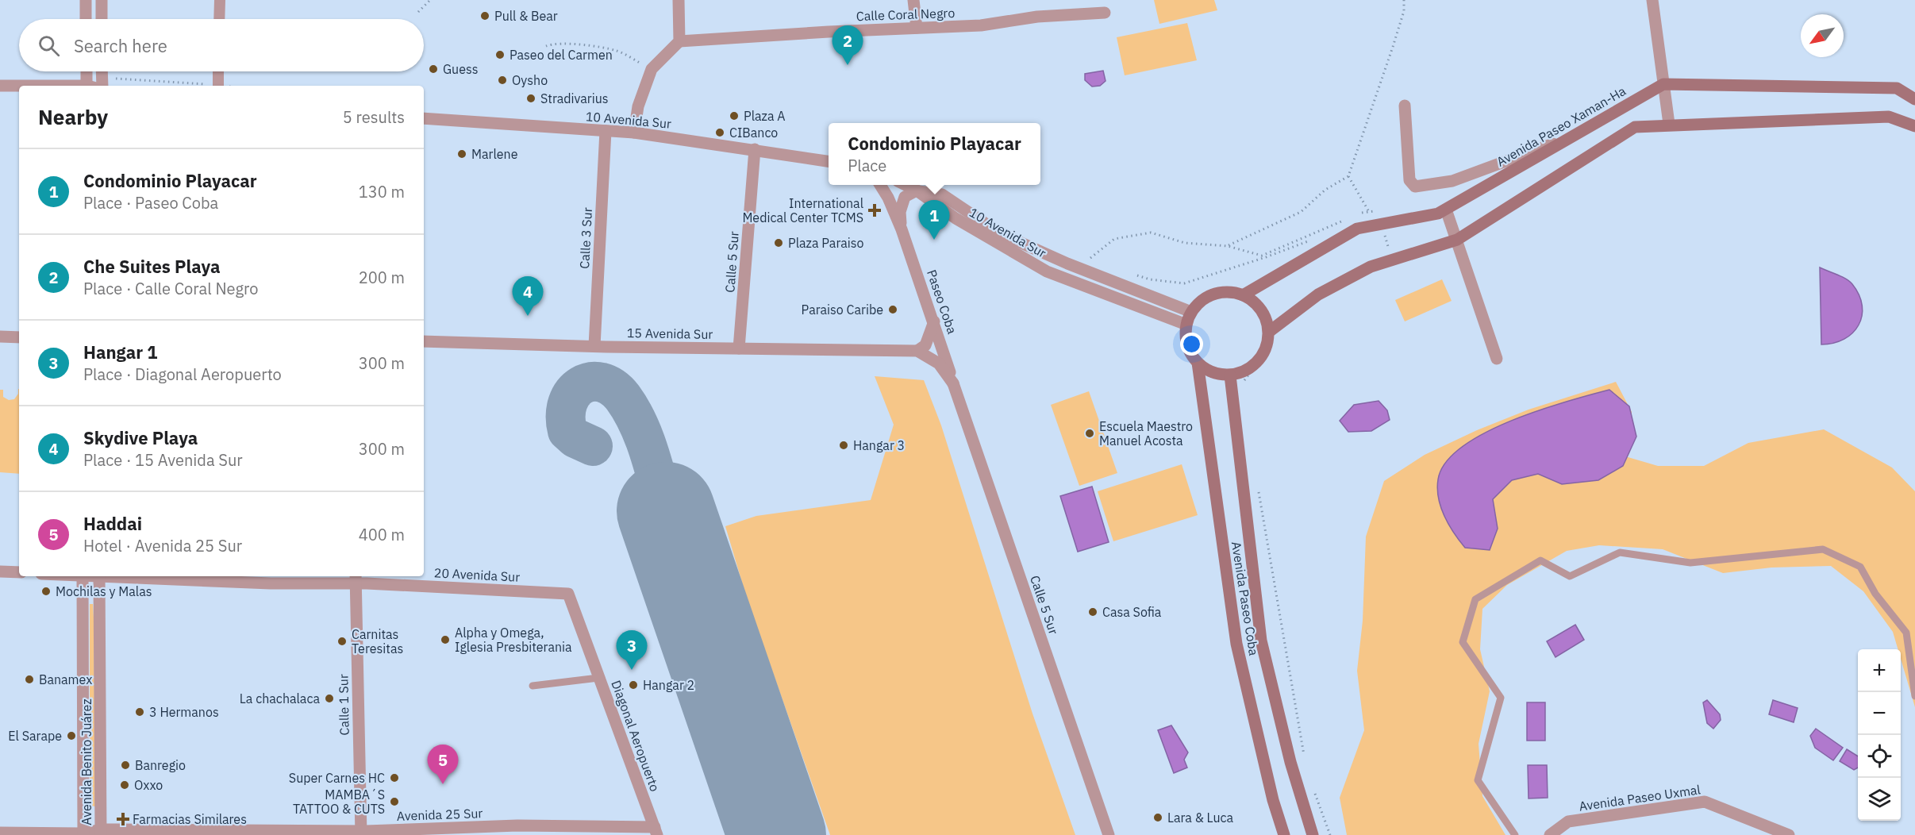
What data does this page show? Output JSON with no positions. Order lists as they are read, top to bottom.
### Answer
{
  "streets": {
    "main road": ["Avenida Paseo Xaman-Ha", "Avenida Paseo Coba"],
    "street": [
      "Calle Coral Negro",
      "10 Avenida Sur",
      "Calle 3 Sur",
      "Calle 5 Sur",
      "Paseo Coba",
      "15 Avenida Sur",
      "20 Avenida Sur",
      "Calle 1 Sur",
      "Diagonal Aeropuerto",
      "Avenida Benito Juárez",
      "Avenida Paseo Uxmal",
      "Avenida 25 Sur"
    ]
  },
  "crossings": [
    ["10 Avenida Sur", "Avenida Paseo Xaman-Ha"],
    ["10 Avenida Sur", "Calle 3 Sur"],
    ["10 Avenida Sur", "Calle 5 Sur"],
    ["10 Avenida Sur", "Paseo Coba"],
    ["10 Avenida Sur", "Avenida Paseo Coba"],
    ["Avenida Paseo Xaman-Ha", "Avenida Paseo Coba"],
    ["Calle 3 Sur", "15 Avenida Sur"],
    ["Calle 5 Sur", "Paseo Coba"],
    ["Calle 5 Sur", "15 Avenida Sur"],
    ["Paseo Coba", "15 Avenida Sur"],
    ["20 Avenida Sur", "Calle 1 Sur"],
    ["20 Avenida Sur", "Diagonal Aeropuerto"],
    ["Calle 1 Sur", "Avenida 25 Sur"],
    ["Diagonal Aeropuerto", "Avenida 25 Sur"],
    ["Avenida Benito Juárez", "Avenida 25 Sur"]
  ],
  "places": {
    "other": [
      "Pull & Bear",
      "Paseo del Carmen",
      "Guess",
      "Oysho",
      "Stradivarius",
      "Plaza A",
      "CIBanco",
      "Marlene",
      "Plaza Paraiso",
      "Paraiso Caribe",
      "Escuela Maestro Manuel Acosta",
      "Hangar 3",
      "Mochilas y Malas",
      "Casa Sofia",
      "Alpha y Omega, Iglesia Presbiterania",
      "Carnitas Teresitas",
      "Banamex",
      "Hangar 2",
      "La chachalaca",
      "3 Hermanos",
      "El Sarape",
      "Banregio",
      "Super Carnes HC",
      "Oxxo",
      "MAMBA´S TATTOO & CUTS",
      "Lara & Luca"
    ],
    "health": ["International Medical Center TCMS", "Farmacias Similares"]
  },
  "north": "bottom left",
  "page": {
    "search": "Search here",
    "pins": [
      "2",
      "1",
      "4",
      "3",
      "5"
    ],
    "heading": ["Nearby", "5 results"],
    "popup": ["Condominio Playacar", "Place"],
    "list": [
      {
        "mark": "1",
        "name": "Condominio Playacar",
        "note": "Place · Paseo Coba",
        "value": "130 m"
      },
      {
        "mark": "2",
        "name": "Che Suites Playa",
        "note": "Place · Calle Coral Negro",
        "value": "200 m"
      },
      {
        "mark": "3",
        "name": "Hangar 1",
        "note": "Place · Diagonal Aeropuerto",
        "value": "300 m"
      },
      {
        "mark": "4",
        "name": "Skydive Playa",
        "note": "Place · 15 Avenida Sur",
        "value": "300 m"
      },
      {
        "mark": "5",
        "name": "Haddai",
        "note": "Hotel · Avenida 25 Sur",
        "value": "400 m"
      }
    ],
    "map_buttons": ["+", "−"]
  }
}
